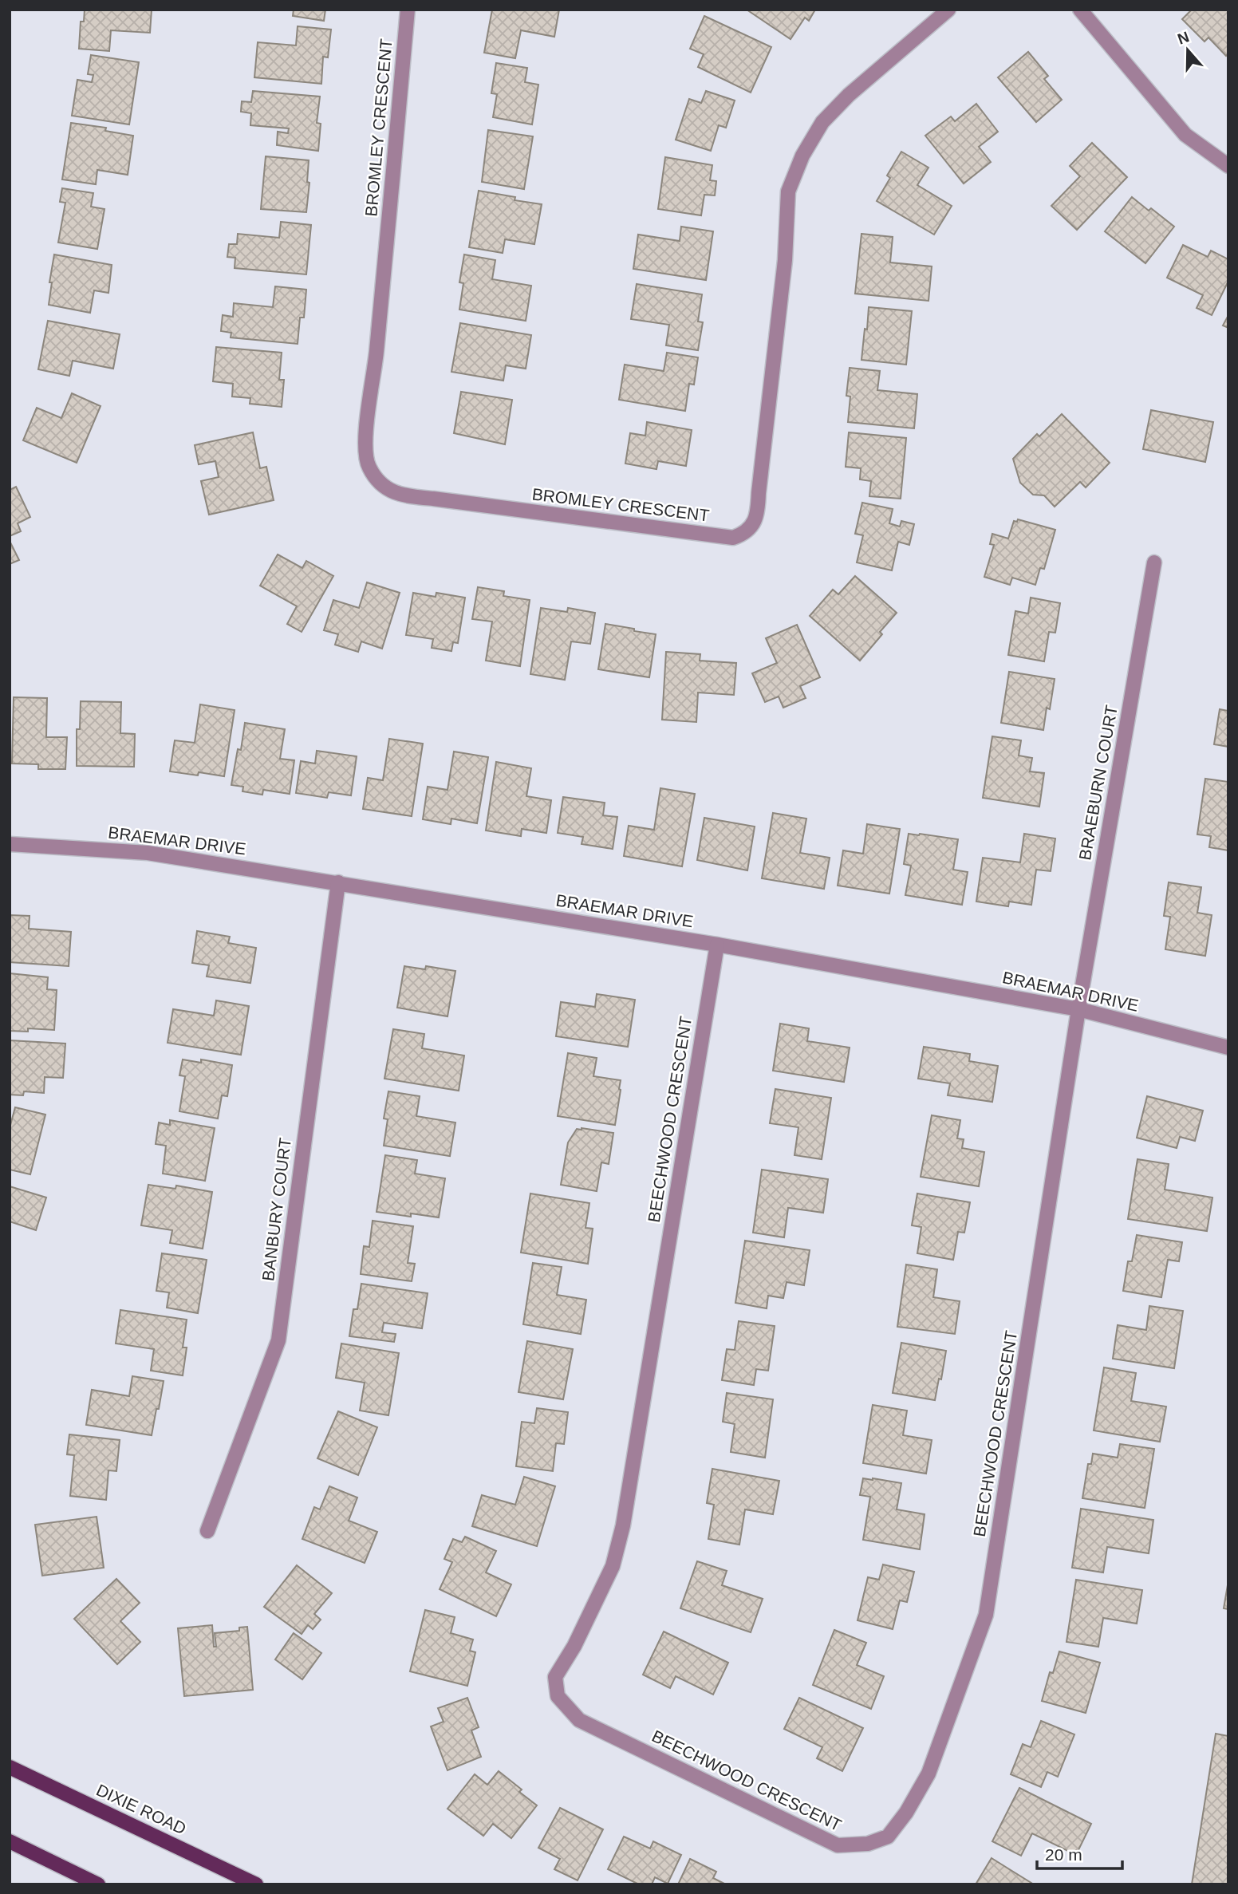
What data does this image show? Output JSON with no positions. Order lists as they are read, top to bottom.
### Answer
{
  "streets": {
    "main road": ["DIXIE ROAD"],
    "street": [
      "BROMLEY CRESCENT",
      "BRAEBURN COURT",
      "BRAEMAR DRIVE",
      "BEECHWOOD CRESCENT",
      "BANBURY COURT"
    ]
  },
  "crossings": [
    ["BRAEBURN COURT", "BRAEMAR DRIVE"],
    ["BRAEBURN COURT", "BEECHWOOD CRESCENT"],
    ["BRAEMAR DRIVE", "BEECHWOOD CRESCENT"],
    ["BRAEMAR DRIVE", "BANBURY COURT"]
  ],
  "scale_bar": "20 m",
  "north": "top"
}
